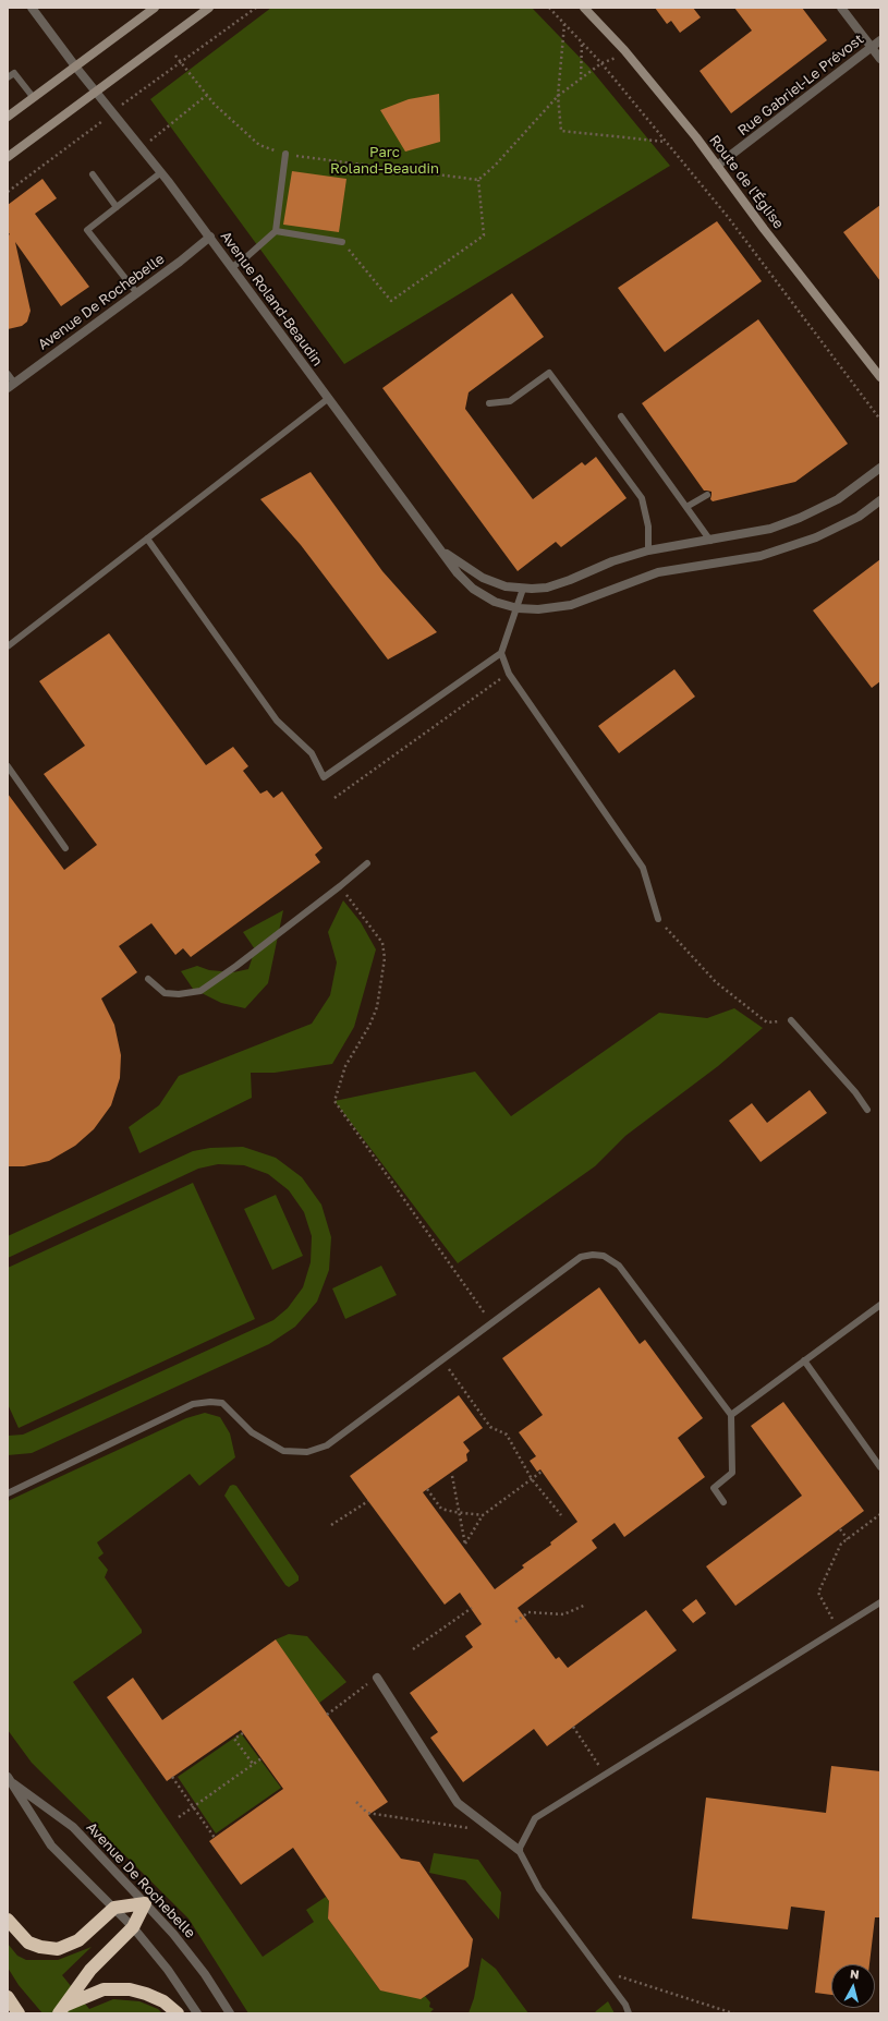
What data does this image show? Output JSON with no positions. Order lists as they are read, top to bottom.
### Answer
{
  "streets": {
    "main road": ["Route de l'Église"],
    "street": ["Rue Gabriel-Le Prévost", "Avenue Roland-Beaudin", "Avenue De Rochebelle"]
  },
  "crossings": [
    ["Rue Gabriel-Le Prévost", "Route de l'Église"],
    ["Avenue Roland-Beaudin", "Avenue De Rochebelle"]
  ],
  "parks": ["Parc Roland-Beaudin"],
  "north": "top"
}
